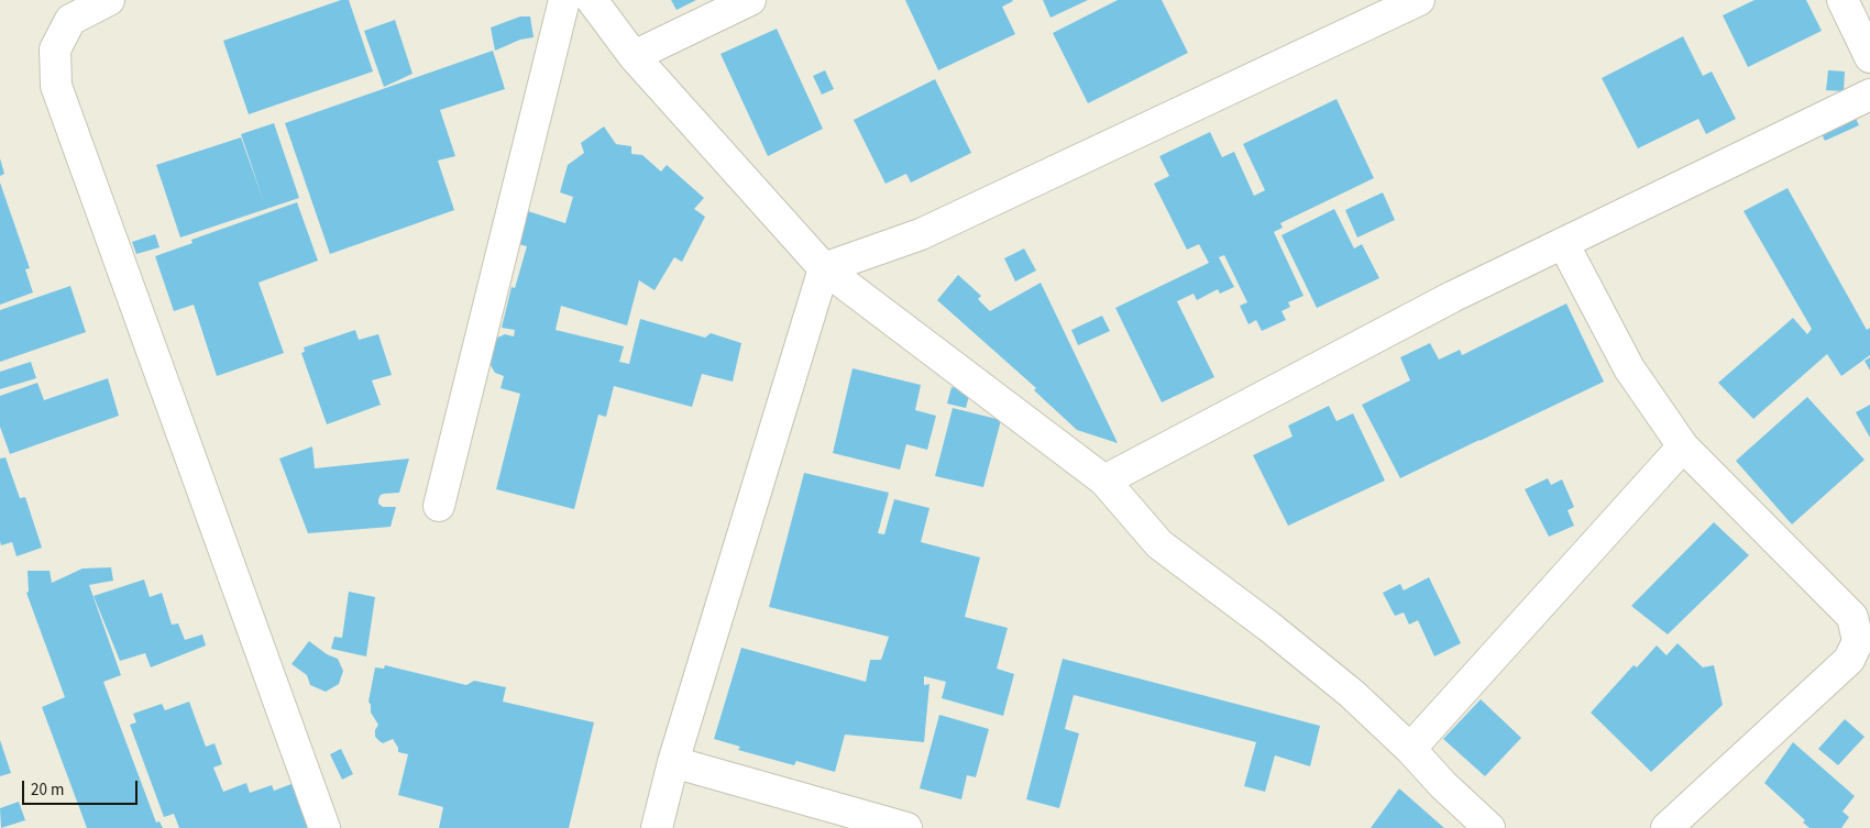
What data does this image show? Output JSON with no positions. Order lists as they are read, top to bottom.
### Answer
{
  "scale_bar": "20 m"
}
